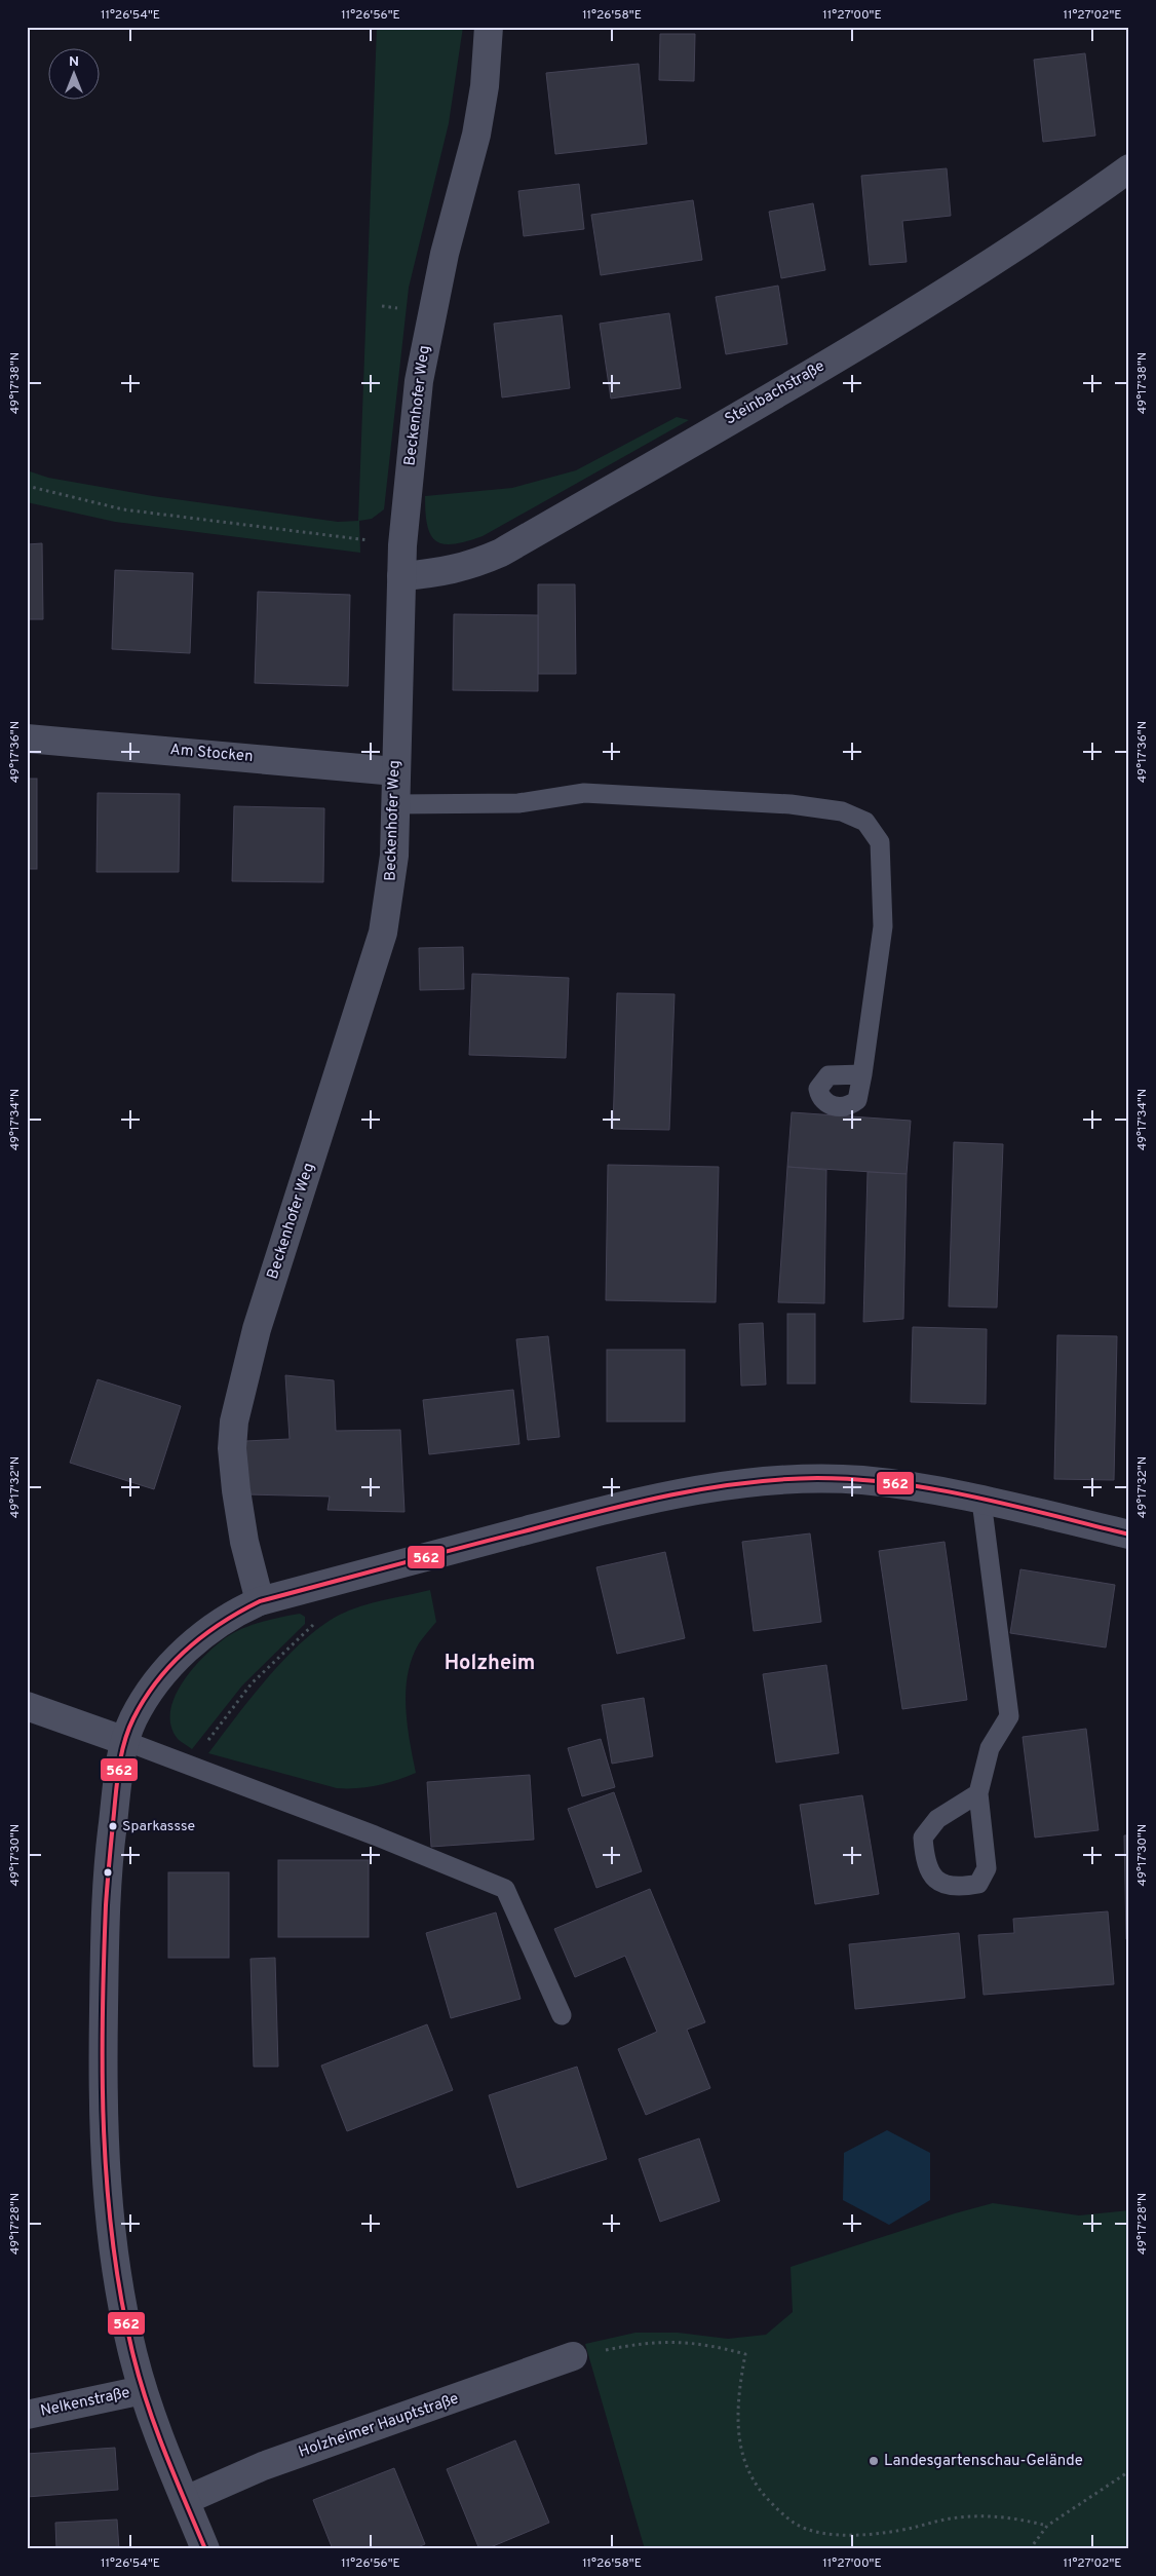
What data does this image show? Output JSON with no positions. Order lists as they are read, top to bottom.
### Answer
{
  "streets": {
    "street": [
      "Steinbachstraße",
      "Beckenhofer Weg",
      "Am Stocken",
      "Nelkenstraße",
      "Holzheimer Hauptstraße"
    ]
  },
  "crossings": [
    ["Steinbachstraße", "Beckenhofer Weg"],
    ["Beckenhofer Weg", "Am Stocken"]
  ],
  "districts": ["Holzheim"],
  "places": ["Sparkassse", "Landesgartenschau-Gelände"],
  "lines": ["transit line 562"],
  "north": "top",
  "coordinates": [
    "11°26'54\"E",
    "11°26'56\"E",
    "11°26'58\"E",
    "11°27'00\"E",
    "11°27'02\"E",
    "49°17'38\"N",
    "49°17'36\"N",
    "49°17'34\"N",
    "49°17'32\"N",
    "49°17'30\"N",
    "49°17'28\"N"
  ]
}
